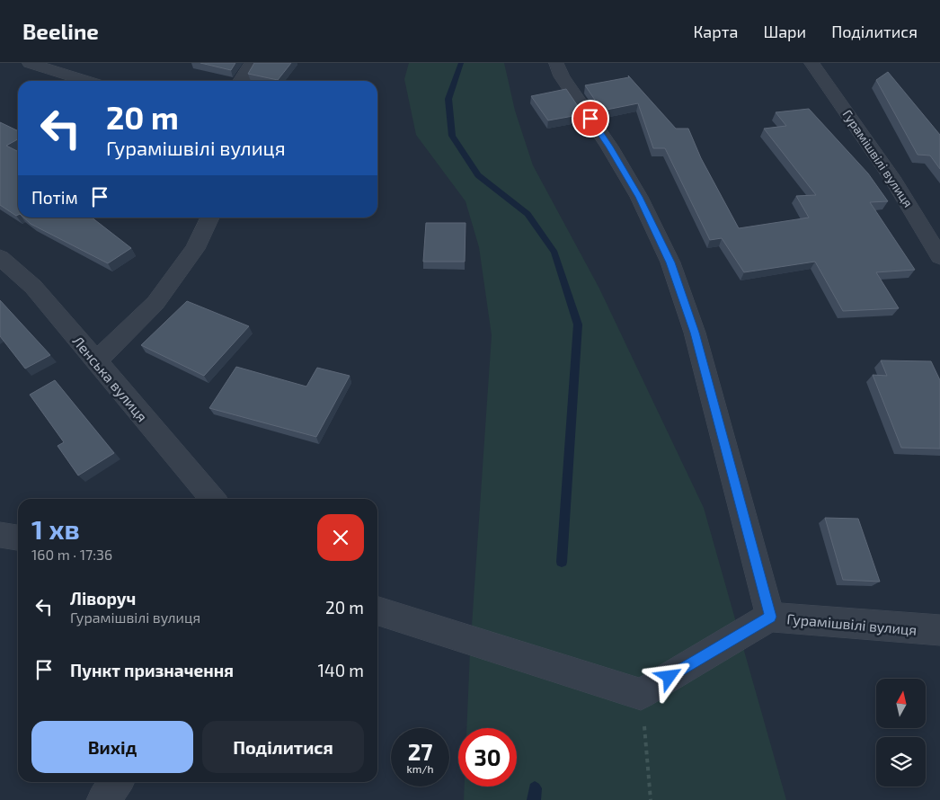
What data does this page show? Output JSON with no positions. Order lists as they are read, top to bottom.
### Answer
{
  "streets": {
    "street": ["Гурамішвілі вулиця", "Ленська вулиця"]
  },
  "north": "top",
  "page": {
    "header": "Beeline",
    "nav": ["Карта", "Шари", "Поділитися"],
    "turn": ["20 m", "Гурамішвілі вулиця"],
    "then": "Потім",
    "heading": ["1 хв", "160 m · 17:36"],
    "list": [
      {
        "name": "Ліворуч",
        "note": "Гурамішвілі вулиця",
        "value": "20 m"
      },
      {
        "name": "Пункт призначення",
        "value": "140 m"
      }
    ],
    "buttons": ["Вихід", "Поділитися"],
    "speed": "27 km/h",
    "limit": "30"
  }
}
